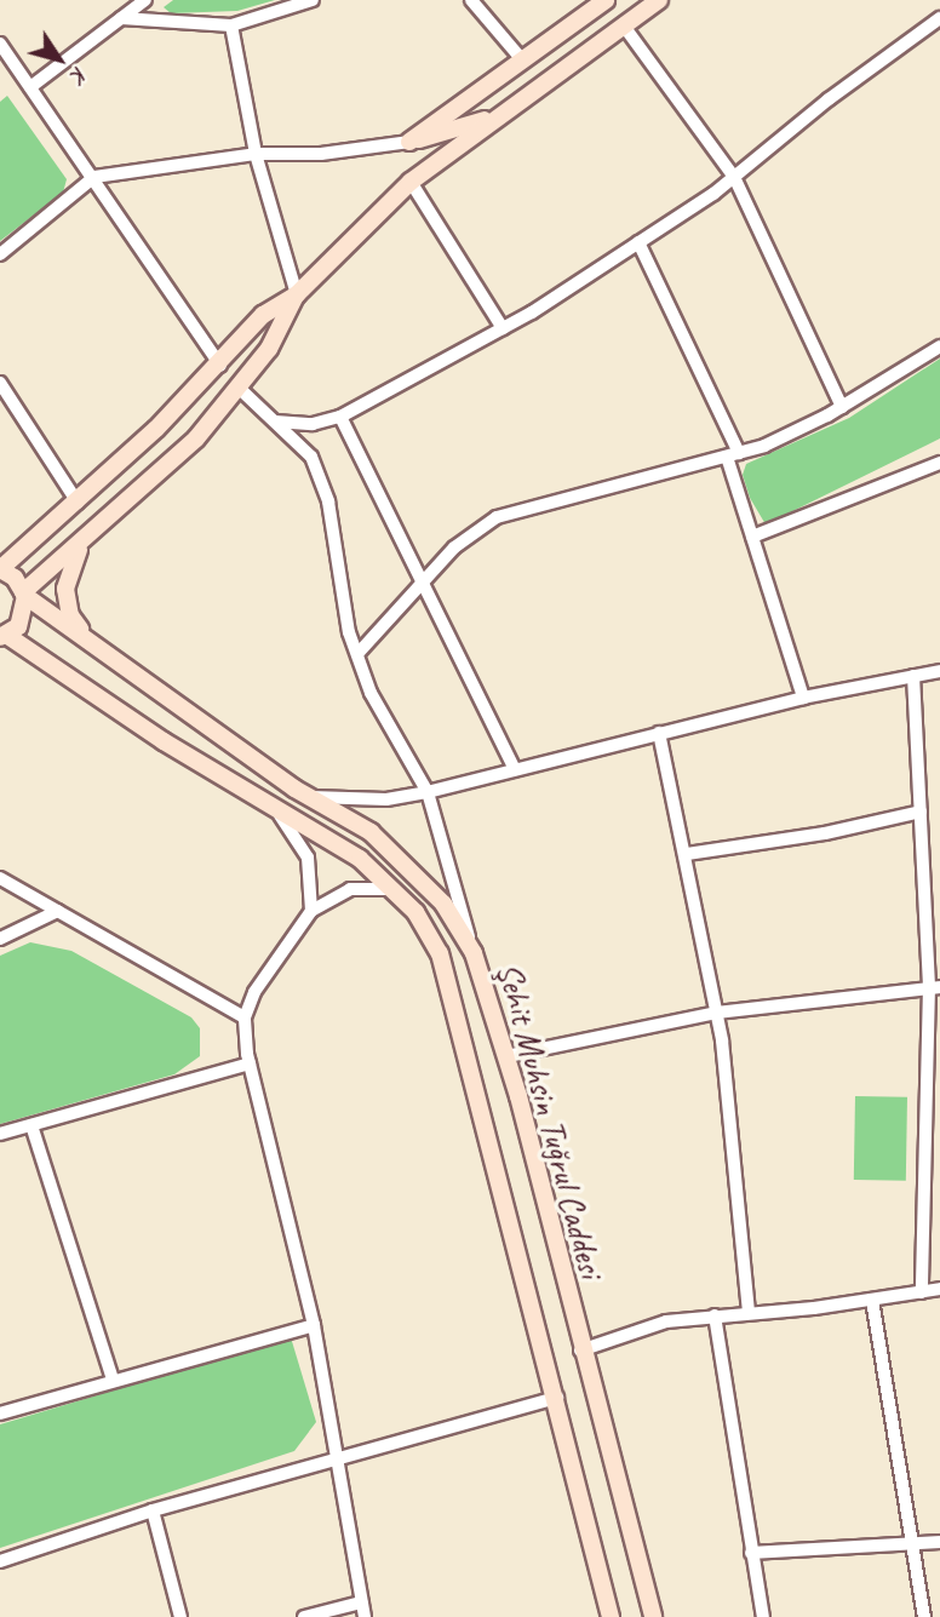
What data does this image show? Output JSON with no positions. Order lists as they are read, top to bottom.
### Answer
{
  "streets": {
    "main road": ["Şehit Muhsin Tuğrul Caddesi"]
  },
  "north": "bottom right"
}
